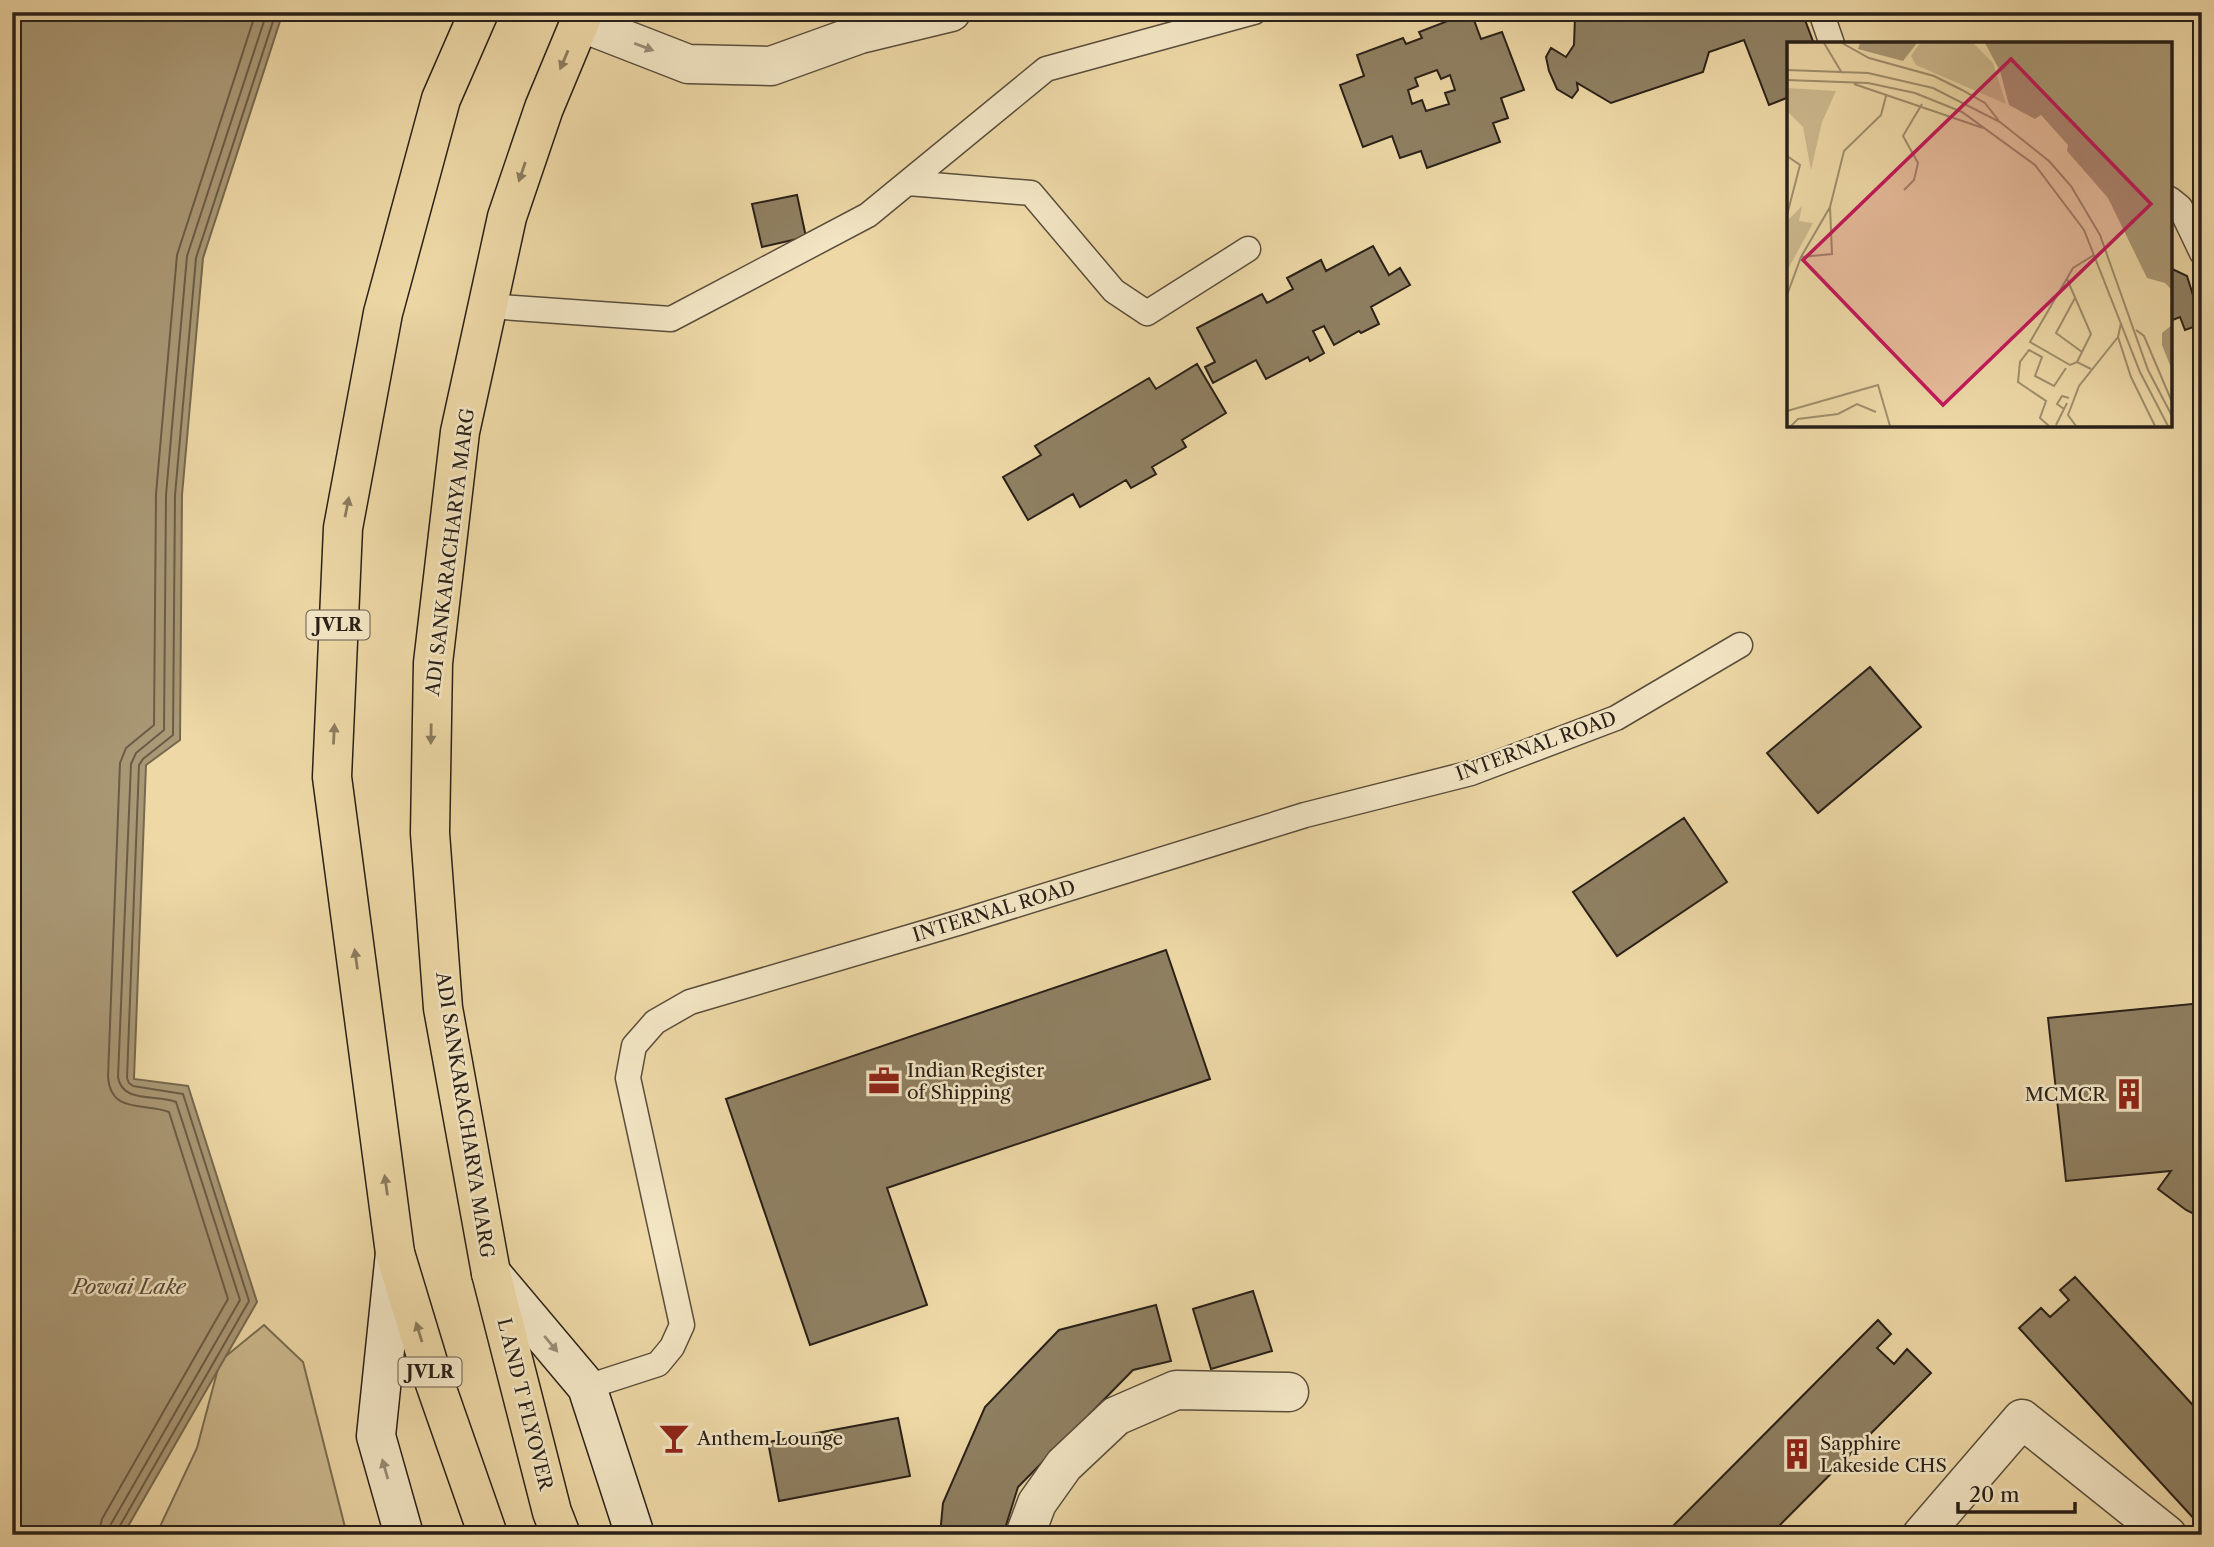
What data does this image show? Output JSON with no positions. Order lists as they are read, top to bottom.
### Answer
{
  "streets": {
    "main road": ["ADI SANKARACHARYA MARG", "JVLR", "L AND T FLYOVER"],
    "lane": ["INTERNAL ROAD"]
  },
  "crossings": [
    ["ADI SANKARACHARYA MARG", "L AND T FLYOVER"]
  ],
  "water": ["Powai Lake"],
  "places": {
    "office": ["Indian Register of Shipping"],
    "building": ["MCMCR", "Sapphire Lakeside CHS"],
    "bar": ["Anthem Lounge"]
  },
  "scale_bar": "20 m"
}
